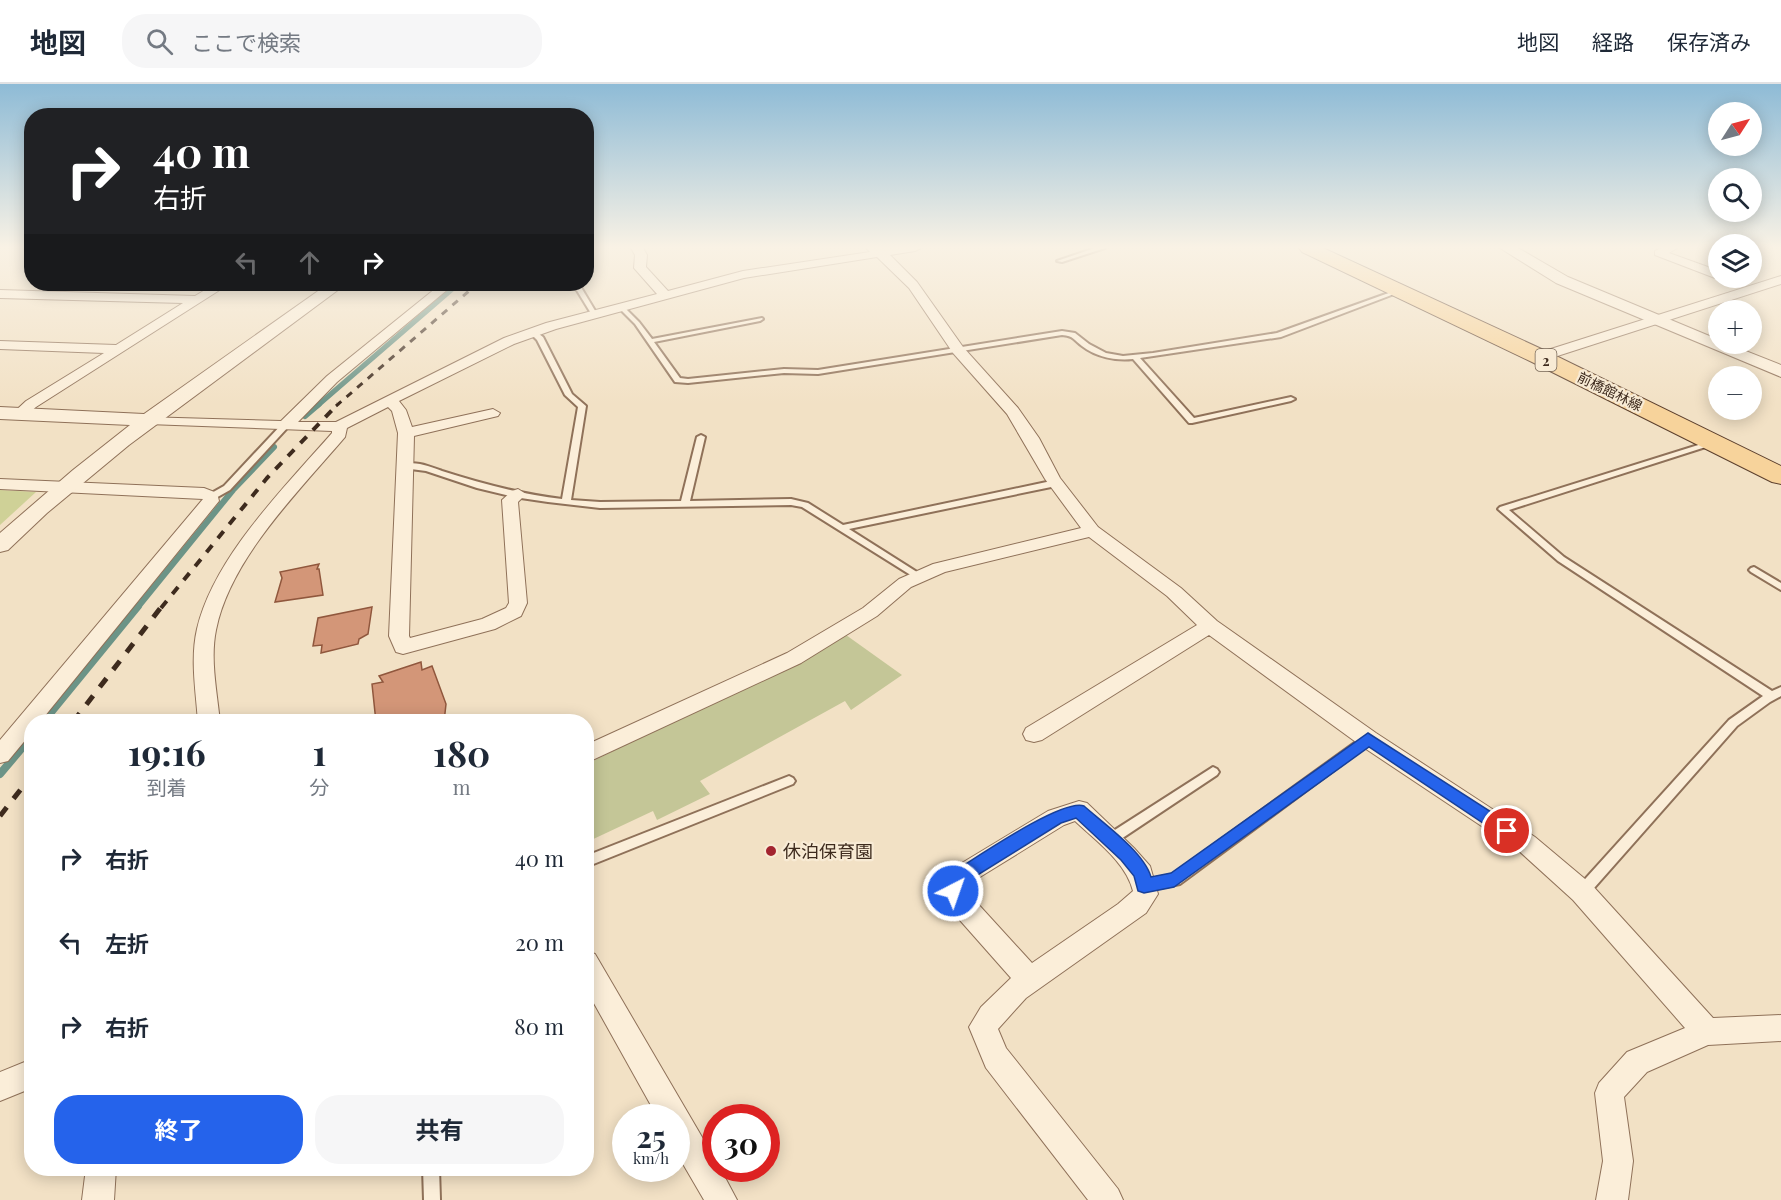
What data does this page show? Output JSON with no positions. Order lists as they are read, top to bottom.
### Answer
{
  "streets": {
    "main road": ["2", "前橋館林線"]
  },
  "places": ["休泊保育園"],
  "north": "top right",
  "page": {
    "header": "地図",
    "search": "ここで検索",
    "nav": ["地図", "経路", "保存済み"],
    "map_buttons": ["+", "−"],
    "turn": ["40 m", "右折"],
    "eta": [
      "19:16",
      "到着",
      "1",
      "分",
      "180",
      "m"
    ],
    "list": [
      {
        "name": "右折",
        "value": "40 m"
      },
      {
        "name": "左折",
        "value": "20 m"
      },
      {
        "name": "右折",
        "value": "80 m"
      }
    ],
    "buttons": ["終了", "共有"],
    "speed": "25 km/h",
    "limit": "30"
  }
}
